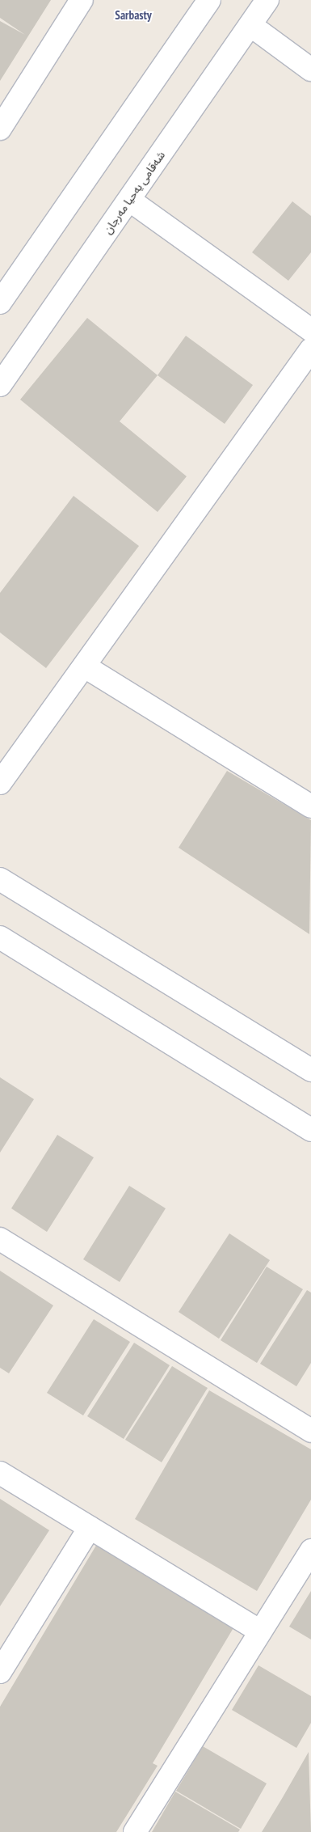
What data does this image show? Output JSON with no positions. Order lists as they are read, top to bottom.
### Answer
{
  "streets": {
    "street": ["شەقامی یەحیا مەرجان"]
  },
  "districts": ["Sarbasty"]
}
